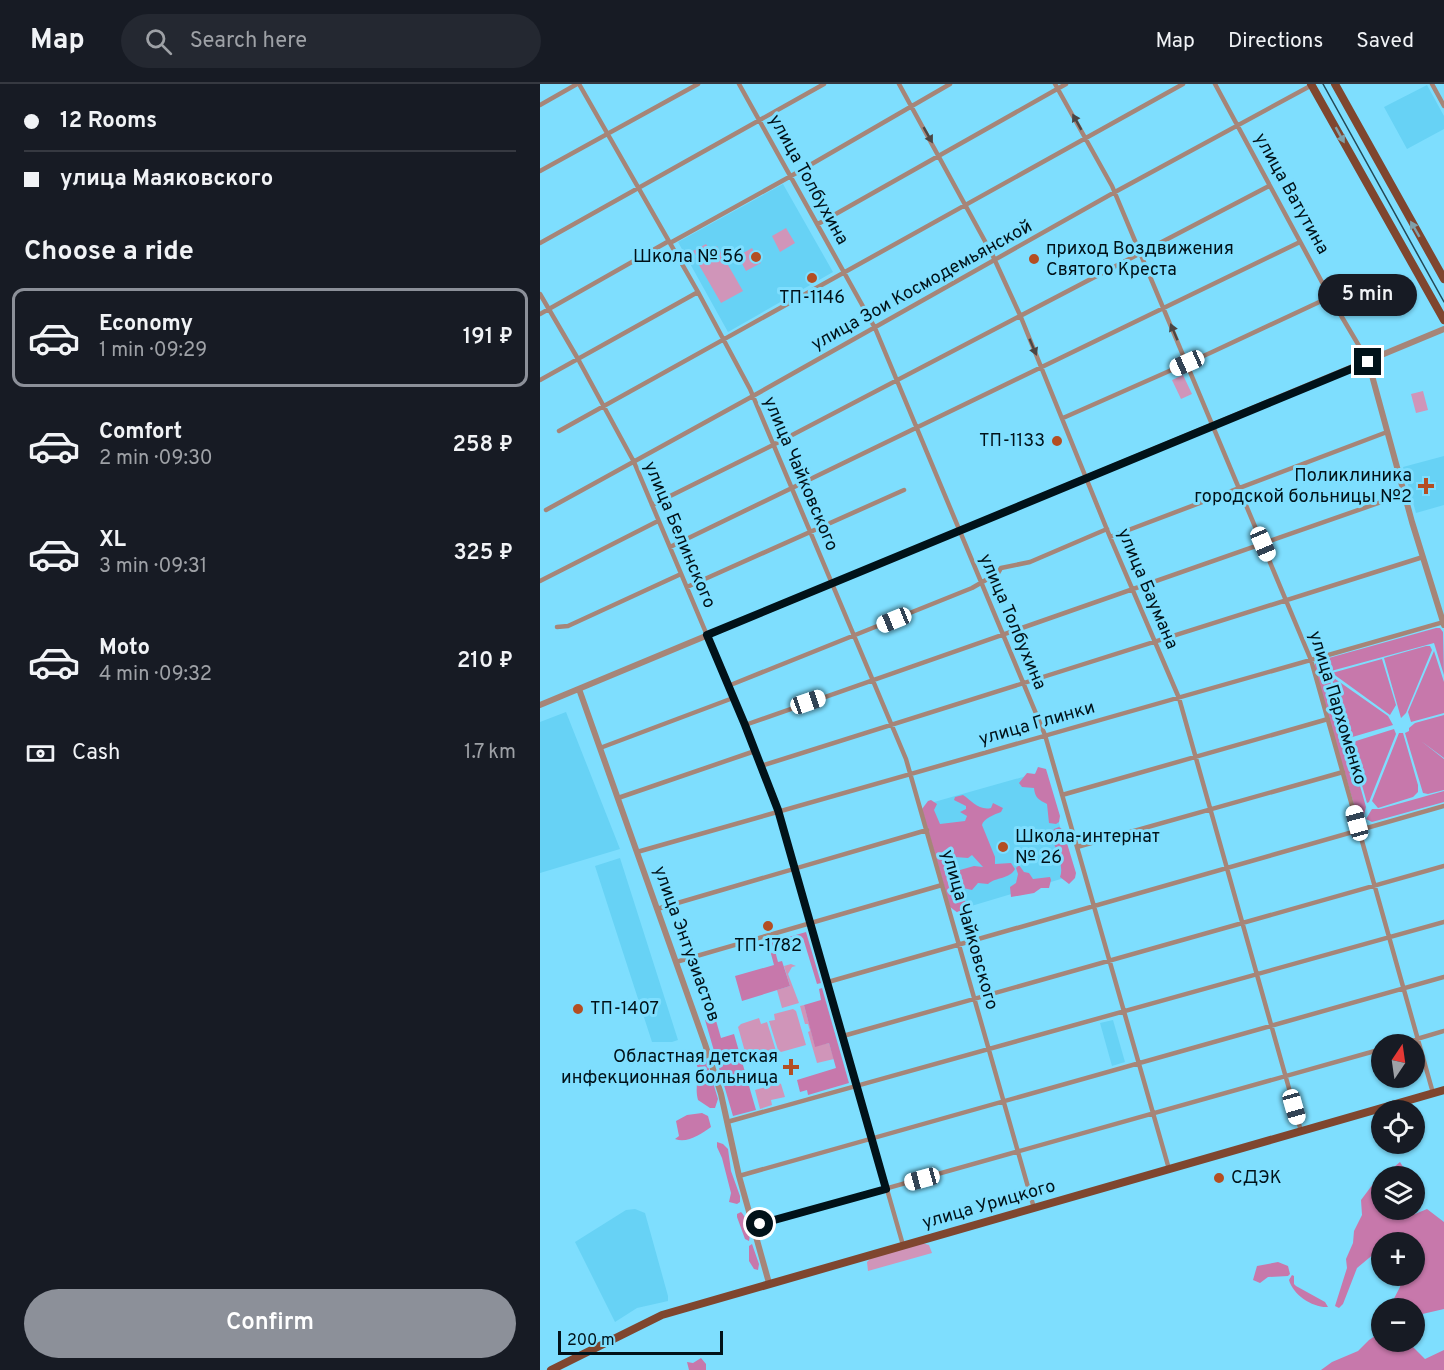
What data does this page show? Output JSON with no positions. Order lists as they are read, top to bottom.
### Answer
{
  "streets": {
    "main road": ["улица Урицкого"],
    "street": [
      "улица Толбухина",
      "улица Ватутина",
      "улица Зои Космодемьянской",
      "улица Чайковского",
      "улица Белинского",
      "улица Баумана",
      "улица Пархоменко",
      "улица Глинки",
      "улица Энтузиастов"
    ]
  },
  "crossings": [
    ["улица Толбухина", "улица Зои Космодемьянской"],
    ["улица Толбухина", "улица Глинки"],
    ["улица Толбухина", "улица Урицкого"],
    ["улица Ватутина", "улица Зои Космодемьянской"],
    ["улица Ватутина", "улица Глинки"],
    ["улица Зои Космодемьянской", "улица Чайковского"],
    ["улица Зои Космодемьянской", "улица Белинского"],
    ["улица Зои Космодемьянской", "улица Баумана"],
    ["улица Зои Космодемьянской", "улица Пархоменко"],
    ["улица Чайковского", "улица Глинки"],
    ["улица Чайковского", "улица Урицкого"],
    ["улица Белинского", "улица Глинки"],
    ["улица Белинского", "улица Урицкого"],
    ["улица Баумана", "улица Глинки"],
    ["улица Баумана", "улица Урицкого"],
    ["улица Пархоменко", "улица Глинки"],
    ["улица Пархоменко", "улица Урицкого"],
    ["улица Глинки", "улица Энтузиастов"],
    ["улица Энтузиастов", "улица Урицкого"]
  ],
  "places": {
    "other": [
      "Школа № 56",
      "приход Воздвижения Святого Креста",
      "ТП-1146",
      "ТП-1133",
      "Школа-интернат № 26",
      "ТП-1782",
      "ТП-1407",
      "СДЭК"
    ],
    "health": ["Поликлиника городской больницы №2", "Областная детская инфекционная больница"]
  },
  "scale_bar": "200 m",
  "north": "top",
  "page": {
    "header": "Map",
    "search": "Search here",
    "nav": ["Map", "Directions", "Saved"],
    "banner": ["12 Rooms", "улица Маяковского"],
    "heading": "Choose a ride",
    "bubble": "5 min",
    "list": [
      {
        "name": "Economy",
        "note": "1 min · 09:29",
        "value": "191 ₽"
      },
      {
        "name": "Comfort",
        "note": "2 min · 09:30",
        "value": "258 ₽"
      },
      {
        "name": "XL",
        "note": "3 min · 09:31",
        "value": "325 ₽"
      },
      {
        "name": "Moto",
        "note": "4 min · 09:32",
        "value": "210 ₽"
      }
    ],
    "pay": ["Cash", "1.7 km"],
    "map_buttons": ["+", "−"],
    "buttons": "Confirm",
    "scale": "200 m"
  }
}
